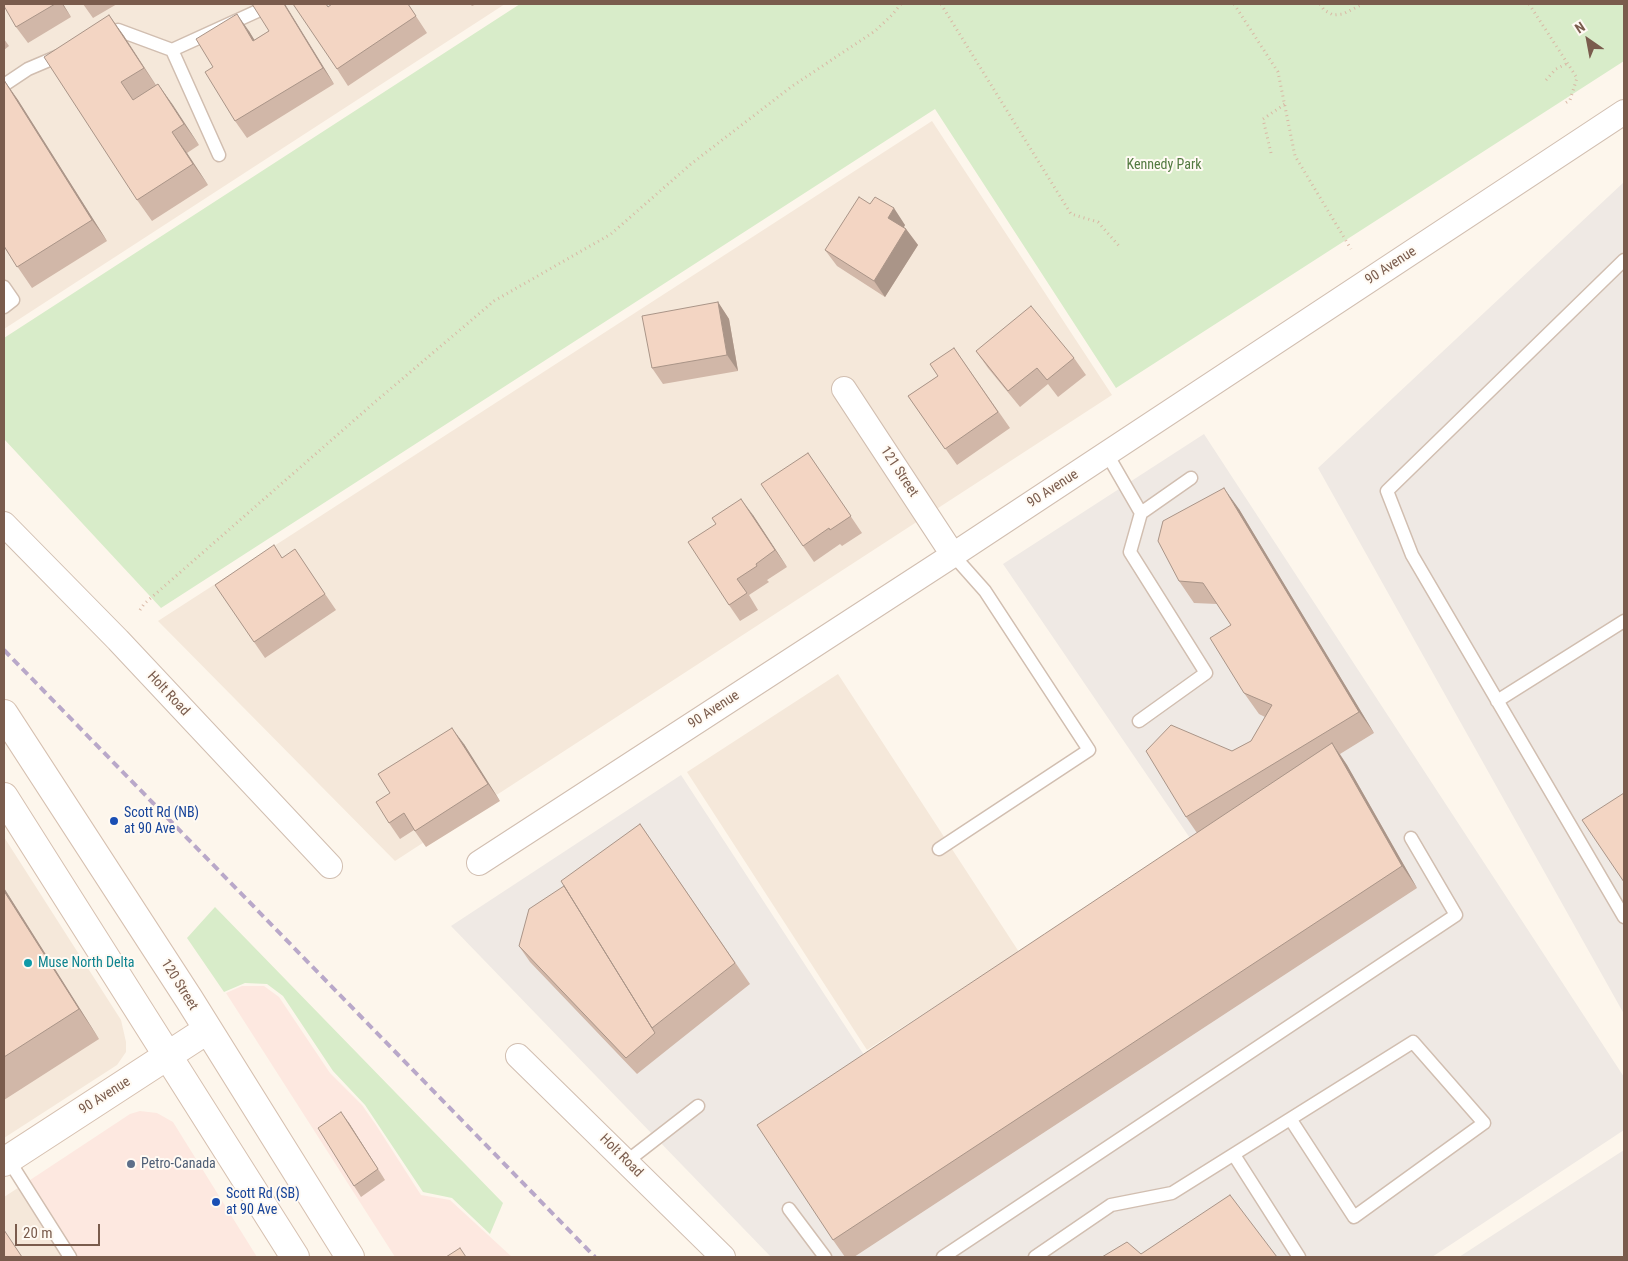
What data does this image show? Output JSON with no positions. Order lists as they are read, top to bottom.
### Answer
{
  "streets": {
    "main road": ["90 Avenue", "120 Street"],
    "street": ["121 Street", "Holt Road"]
  },
  "crossings": [
    ["90 Avenue", "121 Street"],
    ["90 Avenue", "120 Street"]
  ],
  "parks": ["Kennedy Park"],
  "places": [
    "Scott Rd (NB) at 90 Ave",
    "Muse North Delta",
    "Petro-Canada",
    "Scott Rd (SB) at 90 Ave"
  ],
  "scale_bar": "20 m",
  "north": "top left"
}
